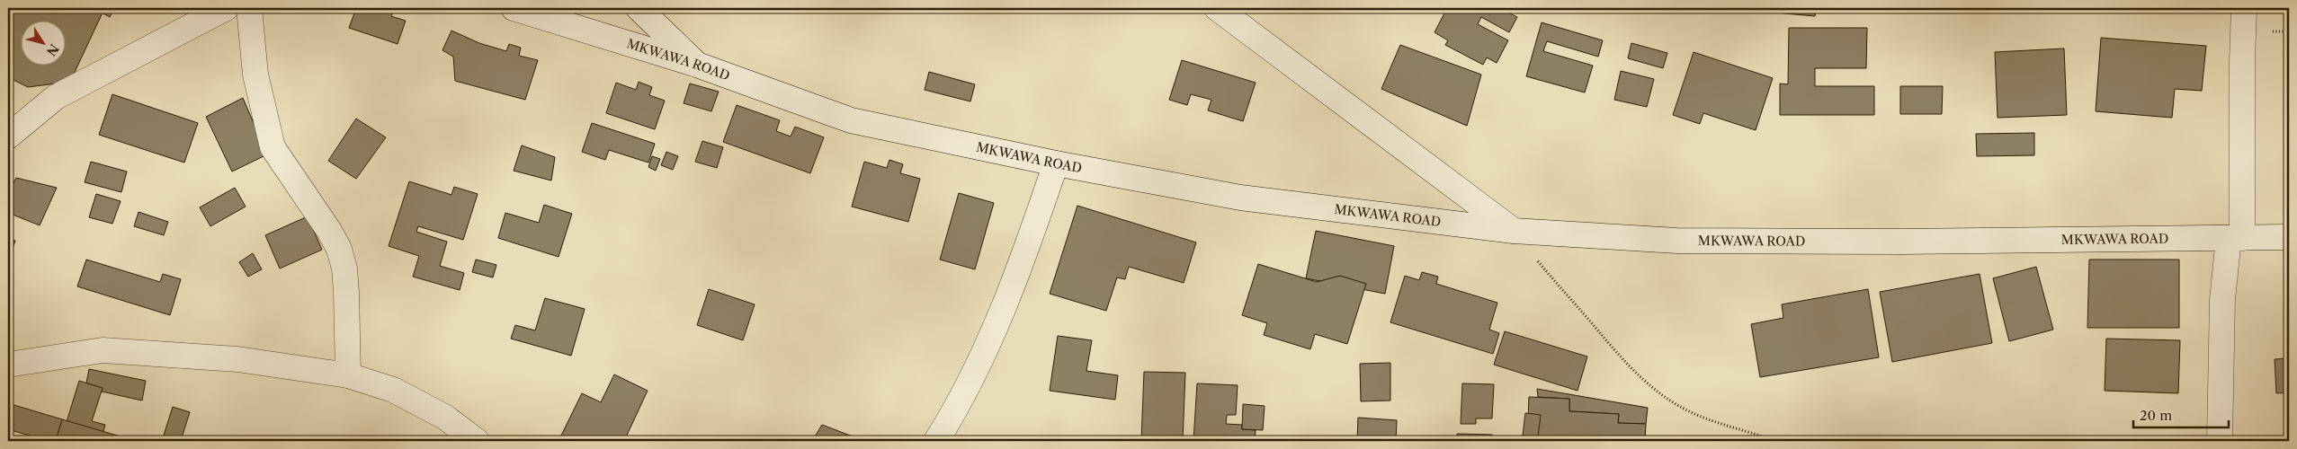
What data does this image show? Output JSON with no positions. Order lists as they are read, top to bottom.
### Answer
{
  "streets": {
    "street": ["MKWAWA ROAD"]
  },
  "scale_bar": "20 m",
  "north": "bottom right"
}
